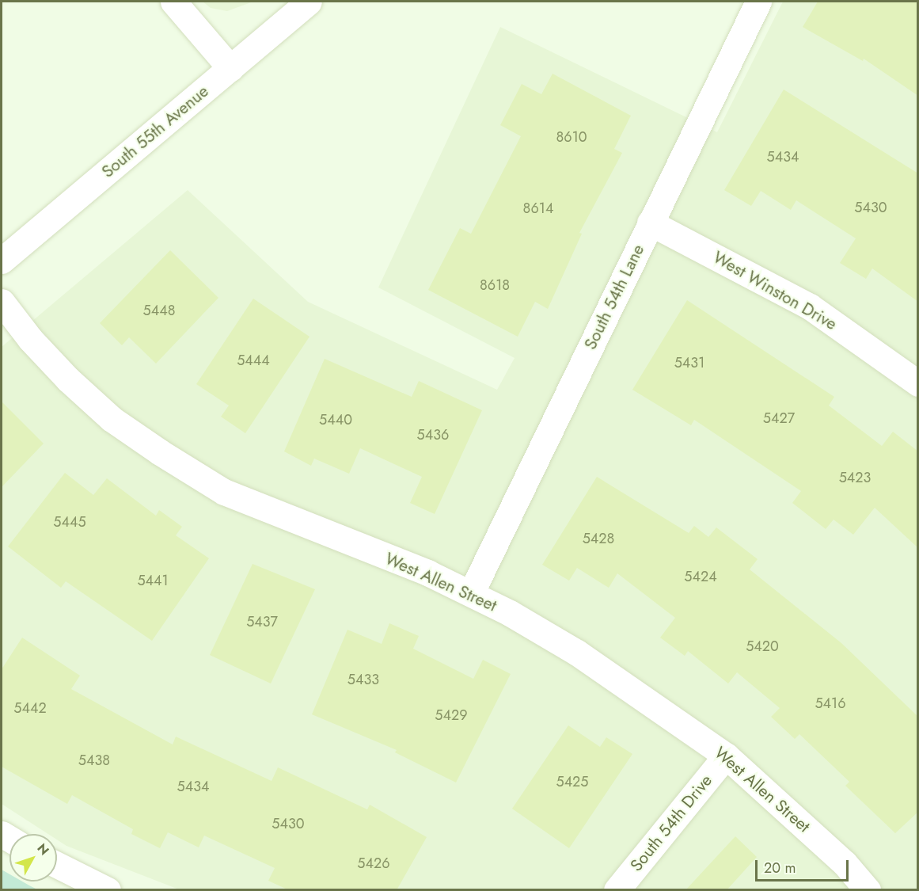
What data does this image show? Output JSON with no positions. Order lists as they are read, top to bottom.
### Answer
{
  "streets": {
    "street": [
      "South 55th Avenue",
      "West Winston Drive",
      "South 54th Lane",
      "West Allen Street",
      "South 54th Drive"
    ]
  },
  "crossings": [
    ["West Winston Drive", "South 54th Lane"],
    ["South 54th Lane", "West Allen Street"],
    ["West Allen Street", "South 54th Drive"]
  ],
  "house_numbers": [
    "8610",
    "5434",
    "5430",
    "8614",
    "8618",
    "5448",
    "5444",
    "5431",
    "5427",
    "5440",
    "5436",
    "5423",
    "5445",
    "5428",
    "5424",
    "5441",
    "5437",
    "5420",
    "5433",
    "5416",
    "5442",
    "5429",
    "5438",
    "5425",
    "5434",
    "5430",
    "5426"
  ],
  "scale_bar": "20 m",
  "north": "top right"
}
